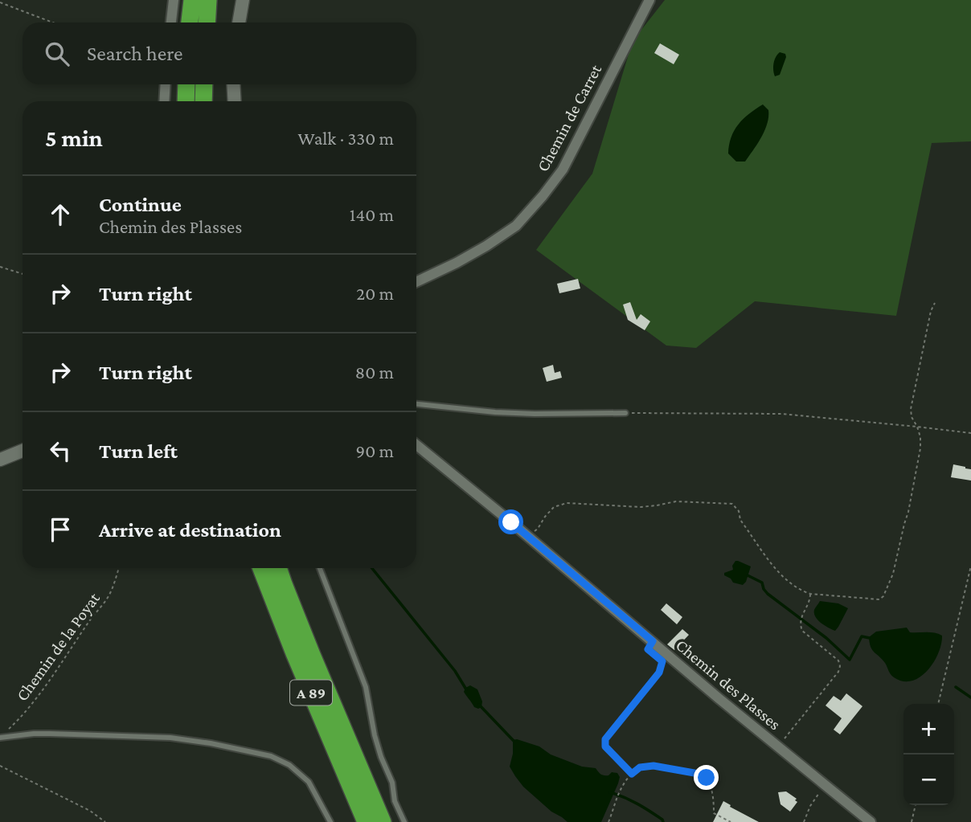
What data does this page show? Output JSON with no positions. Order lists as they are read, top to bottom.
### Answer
{
  "streets": {
    "highway": ["A 89"],
    "street": ["Chemin de Carret", "Chemin des Plasses"],
    "path": ["Chemin de la Poyat"]
  },
  "page": {
    "search": "Search here",
    "heading": ["5 min", "Walk · 330 m"],
    "list": [
      ["Continue", "Chemin des Plasses", "140 m"],
      ["Turn right", "20 m"],
      ["Turn right", "80 m"],
      ["Turn left", "90 m"],
      "Arrive at destination"
    ],
    "map_buttons": ["+", "−"]
  }
}
